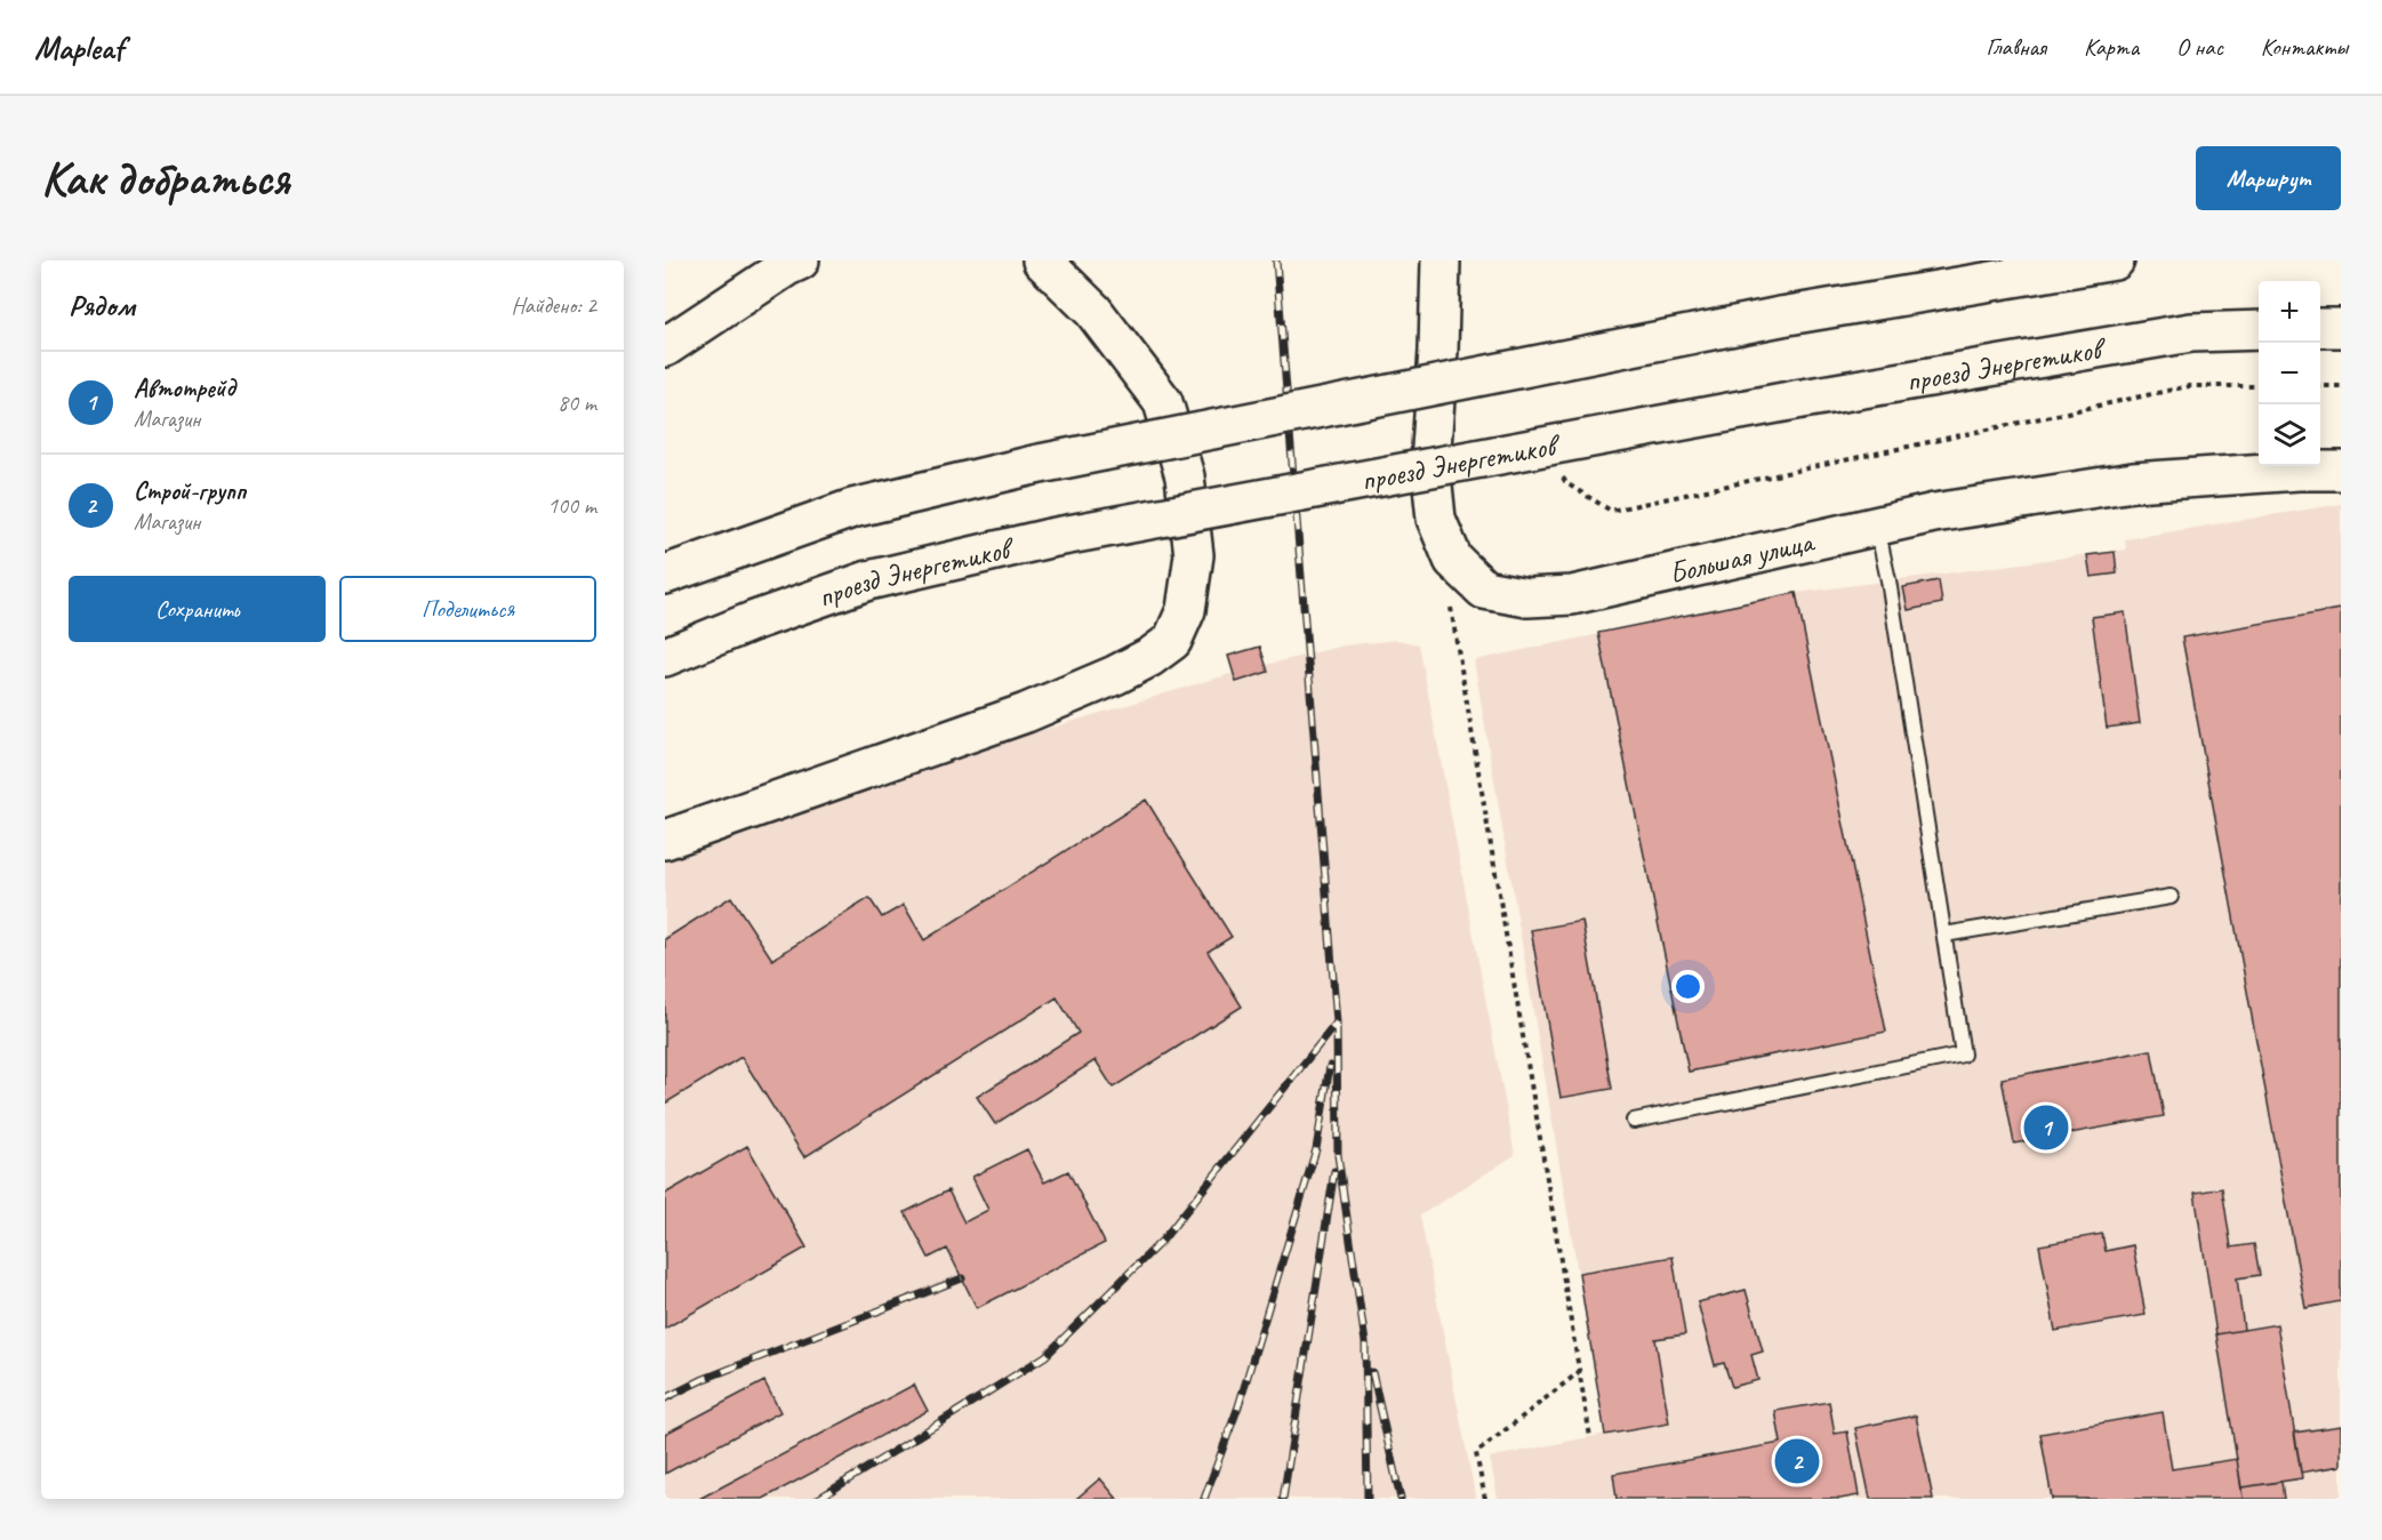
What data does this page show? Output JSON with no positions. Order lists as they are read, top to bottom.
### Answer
{
  "streets": {
    "main road": ["проезд Энергетиков", "Большая улица"]
  },
  "page": {
    "header": "Mapleaf",
    "nav": [
      "Главная",
      "Карта",
      "О нас",
      "Контакты"
    ],
    "buttons": [
      "Маршрут",
      ["Сохранить", "Поделиться"]
    ],
    "title": "Как добраться",
    "heading": ["Рядом", "Найдено: 2"],
    "map_buttons": ["+", "−"],
    "list": [
      {
        "mark": "1",
        "name": "Автотрейд",
        "note": "Магазин",
        "value": "80 m"
      },
      {
        "mark": "2",
        "name": "Строй-групп",
        "note": "Магазин",
        "value": "100 m"
      }
    ],
    "pins": ["1", "2"]
  }
}
